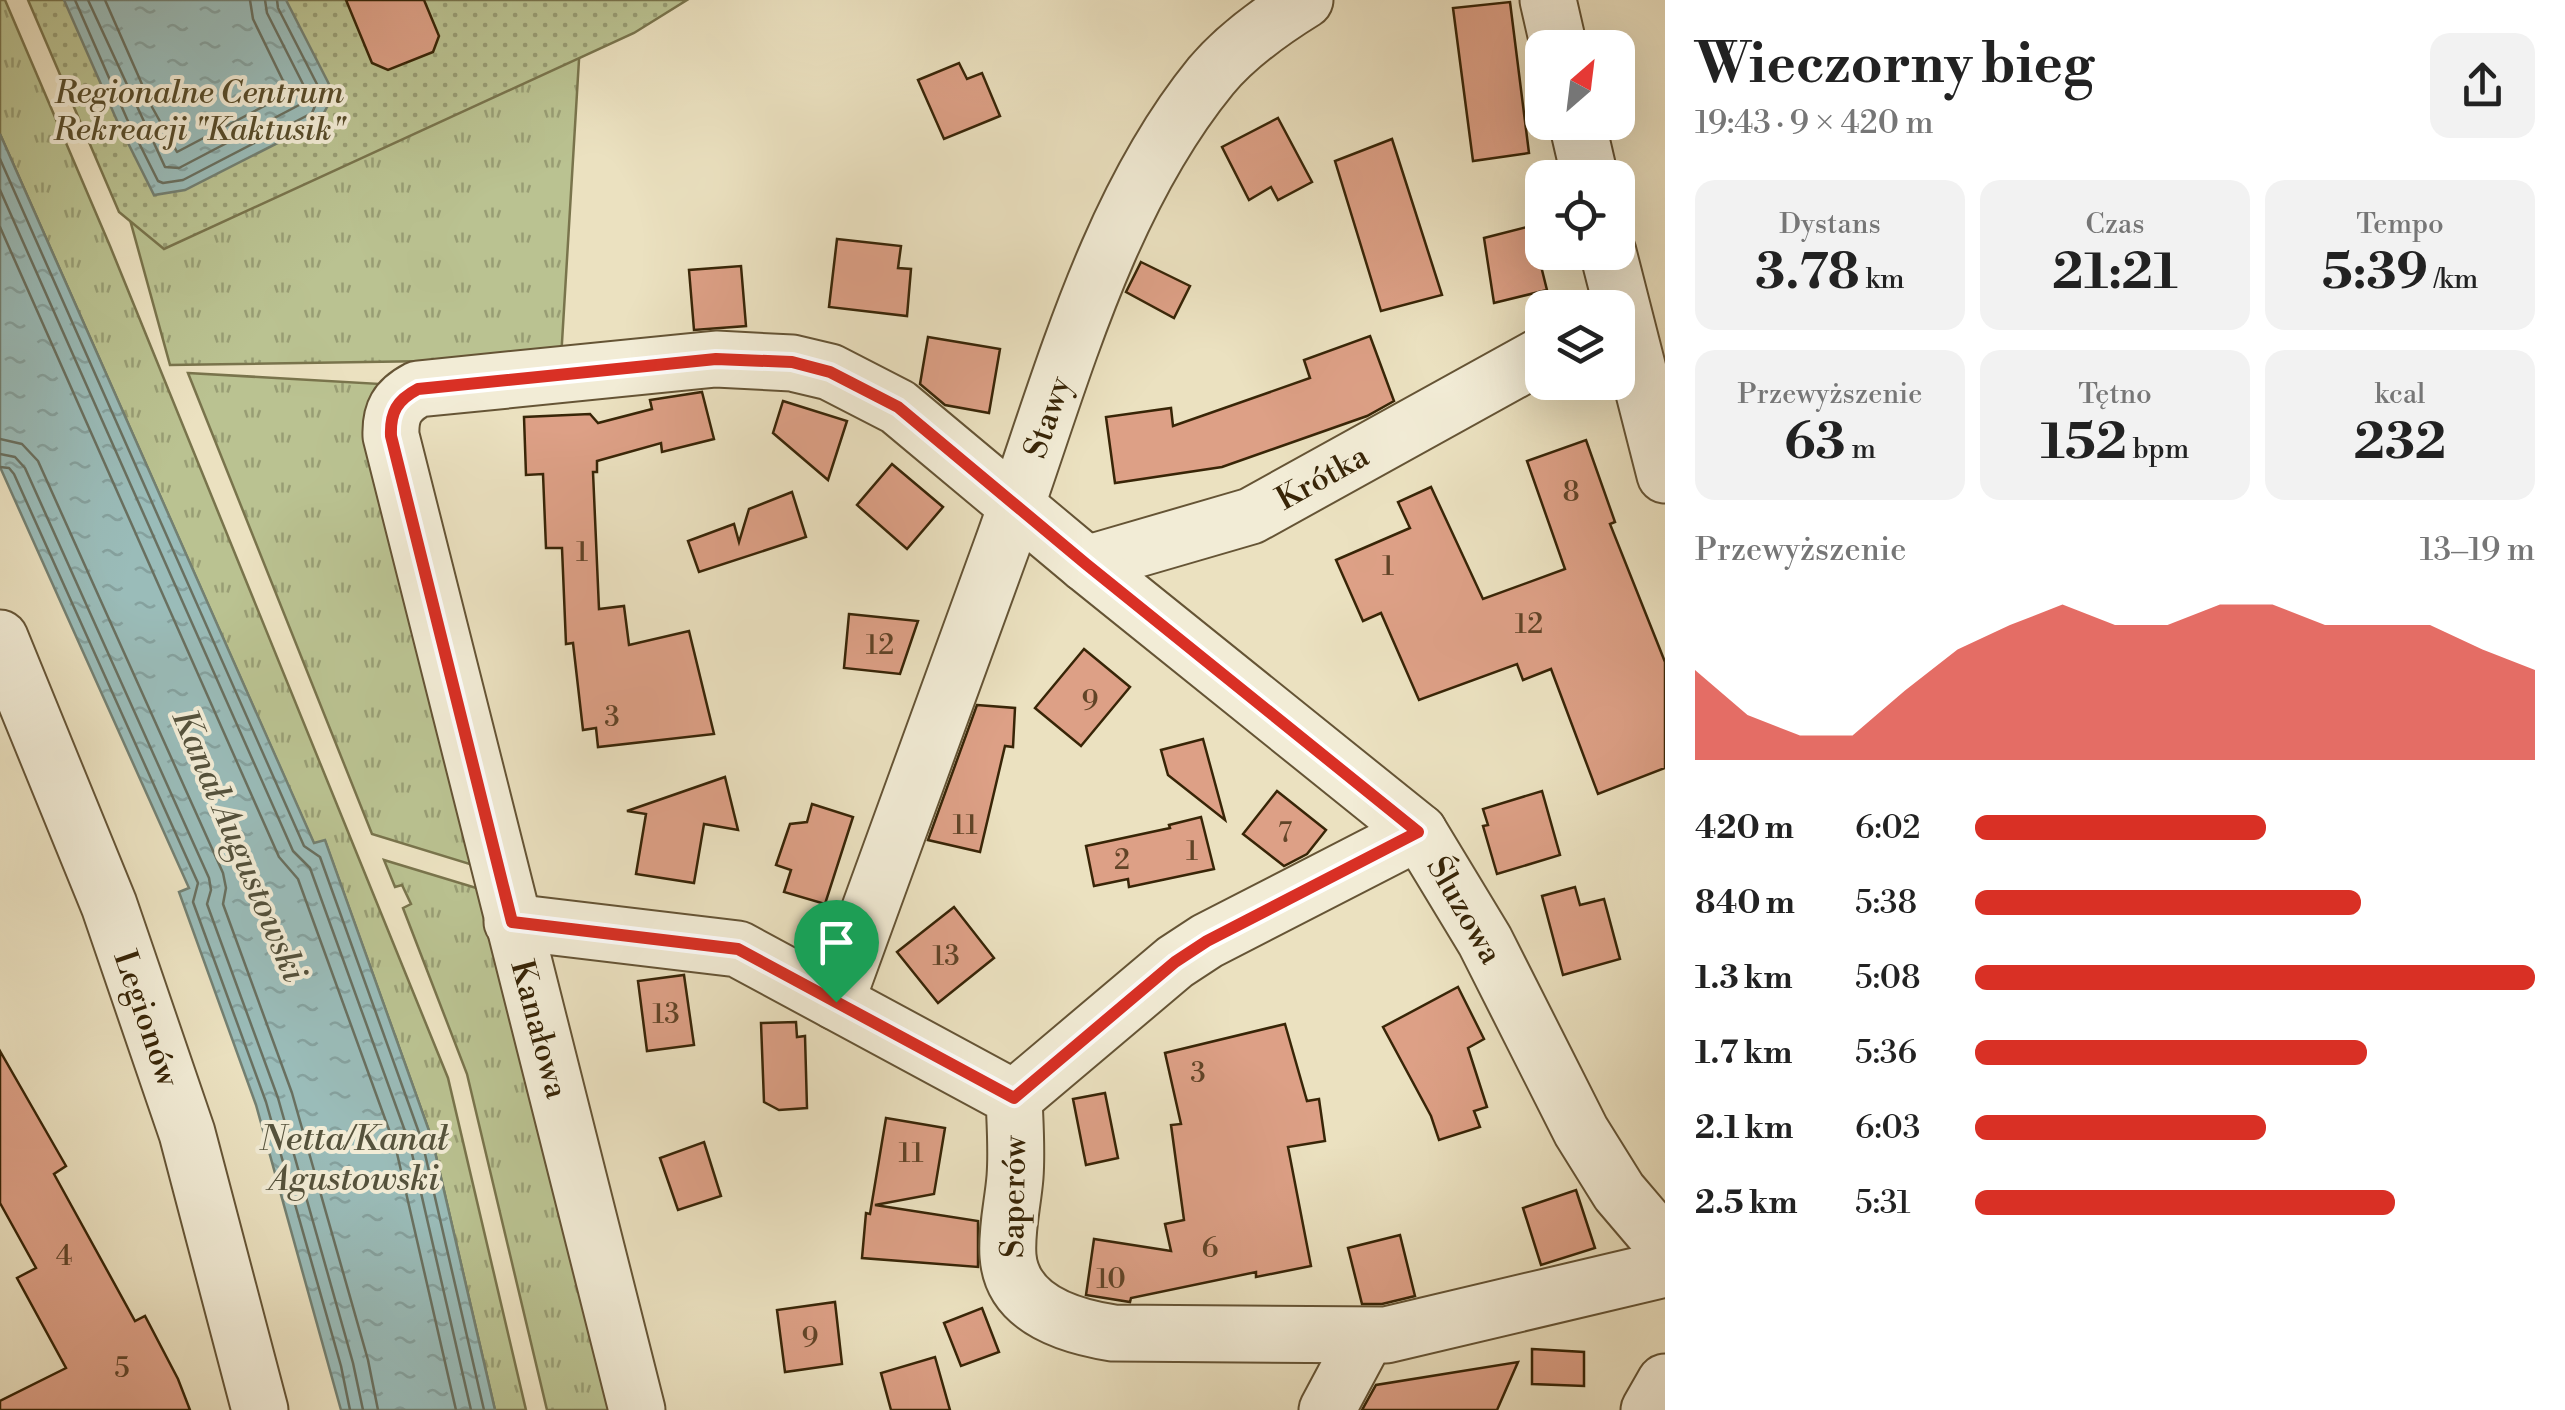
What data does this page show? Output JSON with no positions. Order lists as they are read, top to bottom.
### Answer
{
  "streets": {
    "street": [
      "Stawy",
      "Krótka",
      "Śluzowa",
      "Legionów",
      "Kanałowa",
      "Saperów"
    ]
  },
  "crossings": [
    ["Stawy", "Śluzowa"],
    ["Stawy", "Saperów"],
    ["Krótka", "Śluzowa"],
    ["Śluzowa", "Kanałowa"],
    ["Kanałowa", "Saperów"]
  ],
  "water": ["Kanał Augustowski", "Netta/Kanał Agustowski"],
  "parks": ["Regionalne Centrum Rekreacji \"Kaktusik\""],
  "house_numbers": [
    "8",
    "1",
    "1",
    "12",
    "12",
    "9",
    "3",
    "11",
    "7",
    "1",
    "2",
    "13",
    "13",
    "3",
    "11",
    "6",
    "4",
    "10",
    "9",
    "5"
  ],
  "north": "top right",
  "page": {
    "heading": ["Wieczorny bieg", "19:43 · 9 × 420 m"],
    "stats": [
      ["Dystans", "3.78 km"],
      ["Czas", "21:21"],
      ["Tempo", "5:39 /km"],
      ["Przewyższenie", "63 m"],
      ["Tętno", "152 bpm"],
      ["kcal", "232"]
    ],
    "chart": ["Przewyższenie", "13–19 m"],
    "list": [
      {
        "name": "420 m",
        "note": "6:02"
      },
      {
        "name": "840 m",
        "note": "5:38"
      },
      {
        "name": "1.3 km",
        "note": "5:08"
      },
      {
        "name": "1.7 km",
        "note": "5:36"
      },
      {
        "name": "2.1 km",
        "note": "6:03"
      },
      {
        "name": "2.5 km",
        "note": "5:31"
      }
    ]
  }
}
